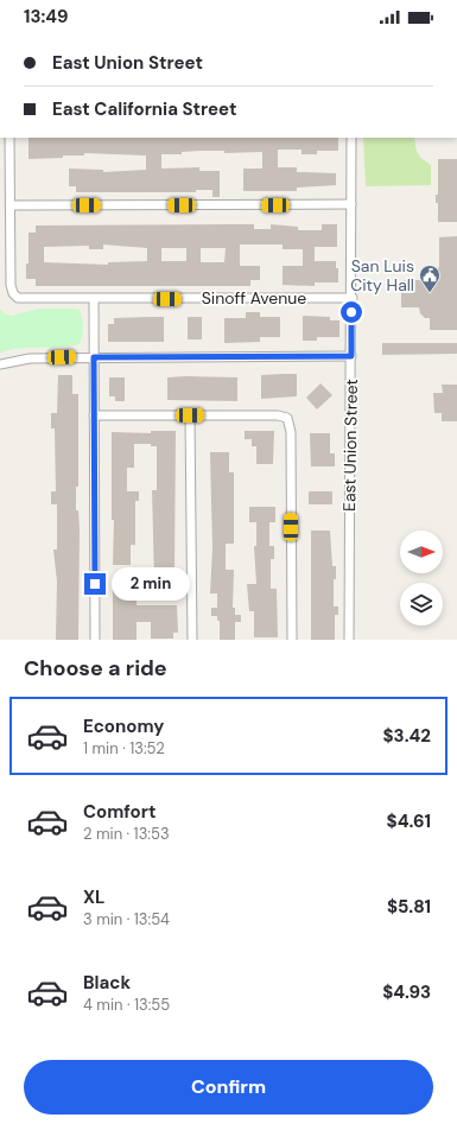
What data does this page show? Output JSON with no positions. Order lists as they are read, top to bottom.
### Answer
{
  "streets": {
    "street": ["Sinoff Avenue", "East Union Street"]
  },
  "crossings": [
    ["Sinoff Avenue", "East Union Street"]
  ],
  "places": {
    "public building": ["San Luis City Hall"]
  },
  "north": "right",
  "page": {
    "status": "13:49",
    "banner": ["East Union Street", "East California Street"],
    "bubble": "2 min",
    "heading": "Choose a ride",
    "list": [
      {
        "name": "Economy",
        "note": "1 min · 13:52",
        "value": "$3.42"
      },
      {
        "name": "Comfort",
        "note": "2 min · 13:53",
        "value": "$4.61"
      },
      {
        "name": "XL",
        "note": "3 min · 13:54",
        "value": "$5.81"
      },
      {
        "name": "Black",
        "note": "4 min · 13:55",
        "value": "$4.93"
      }
    ],
    "buttons": "Confirm"
  }
}
